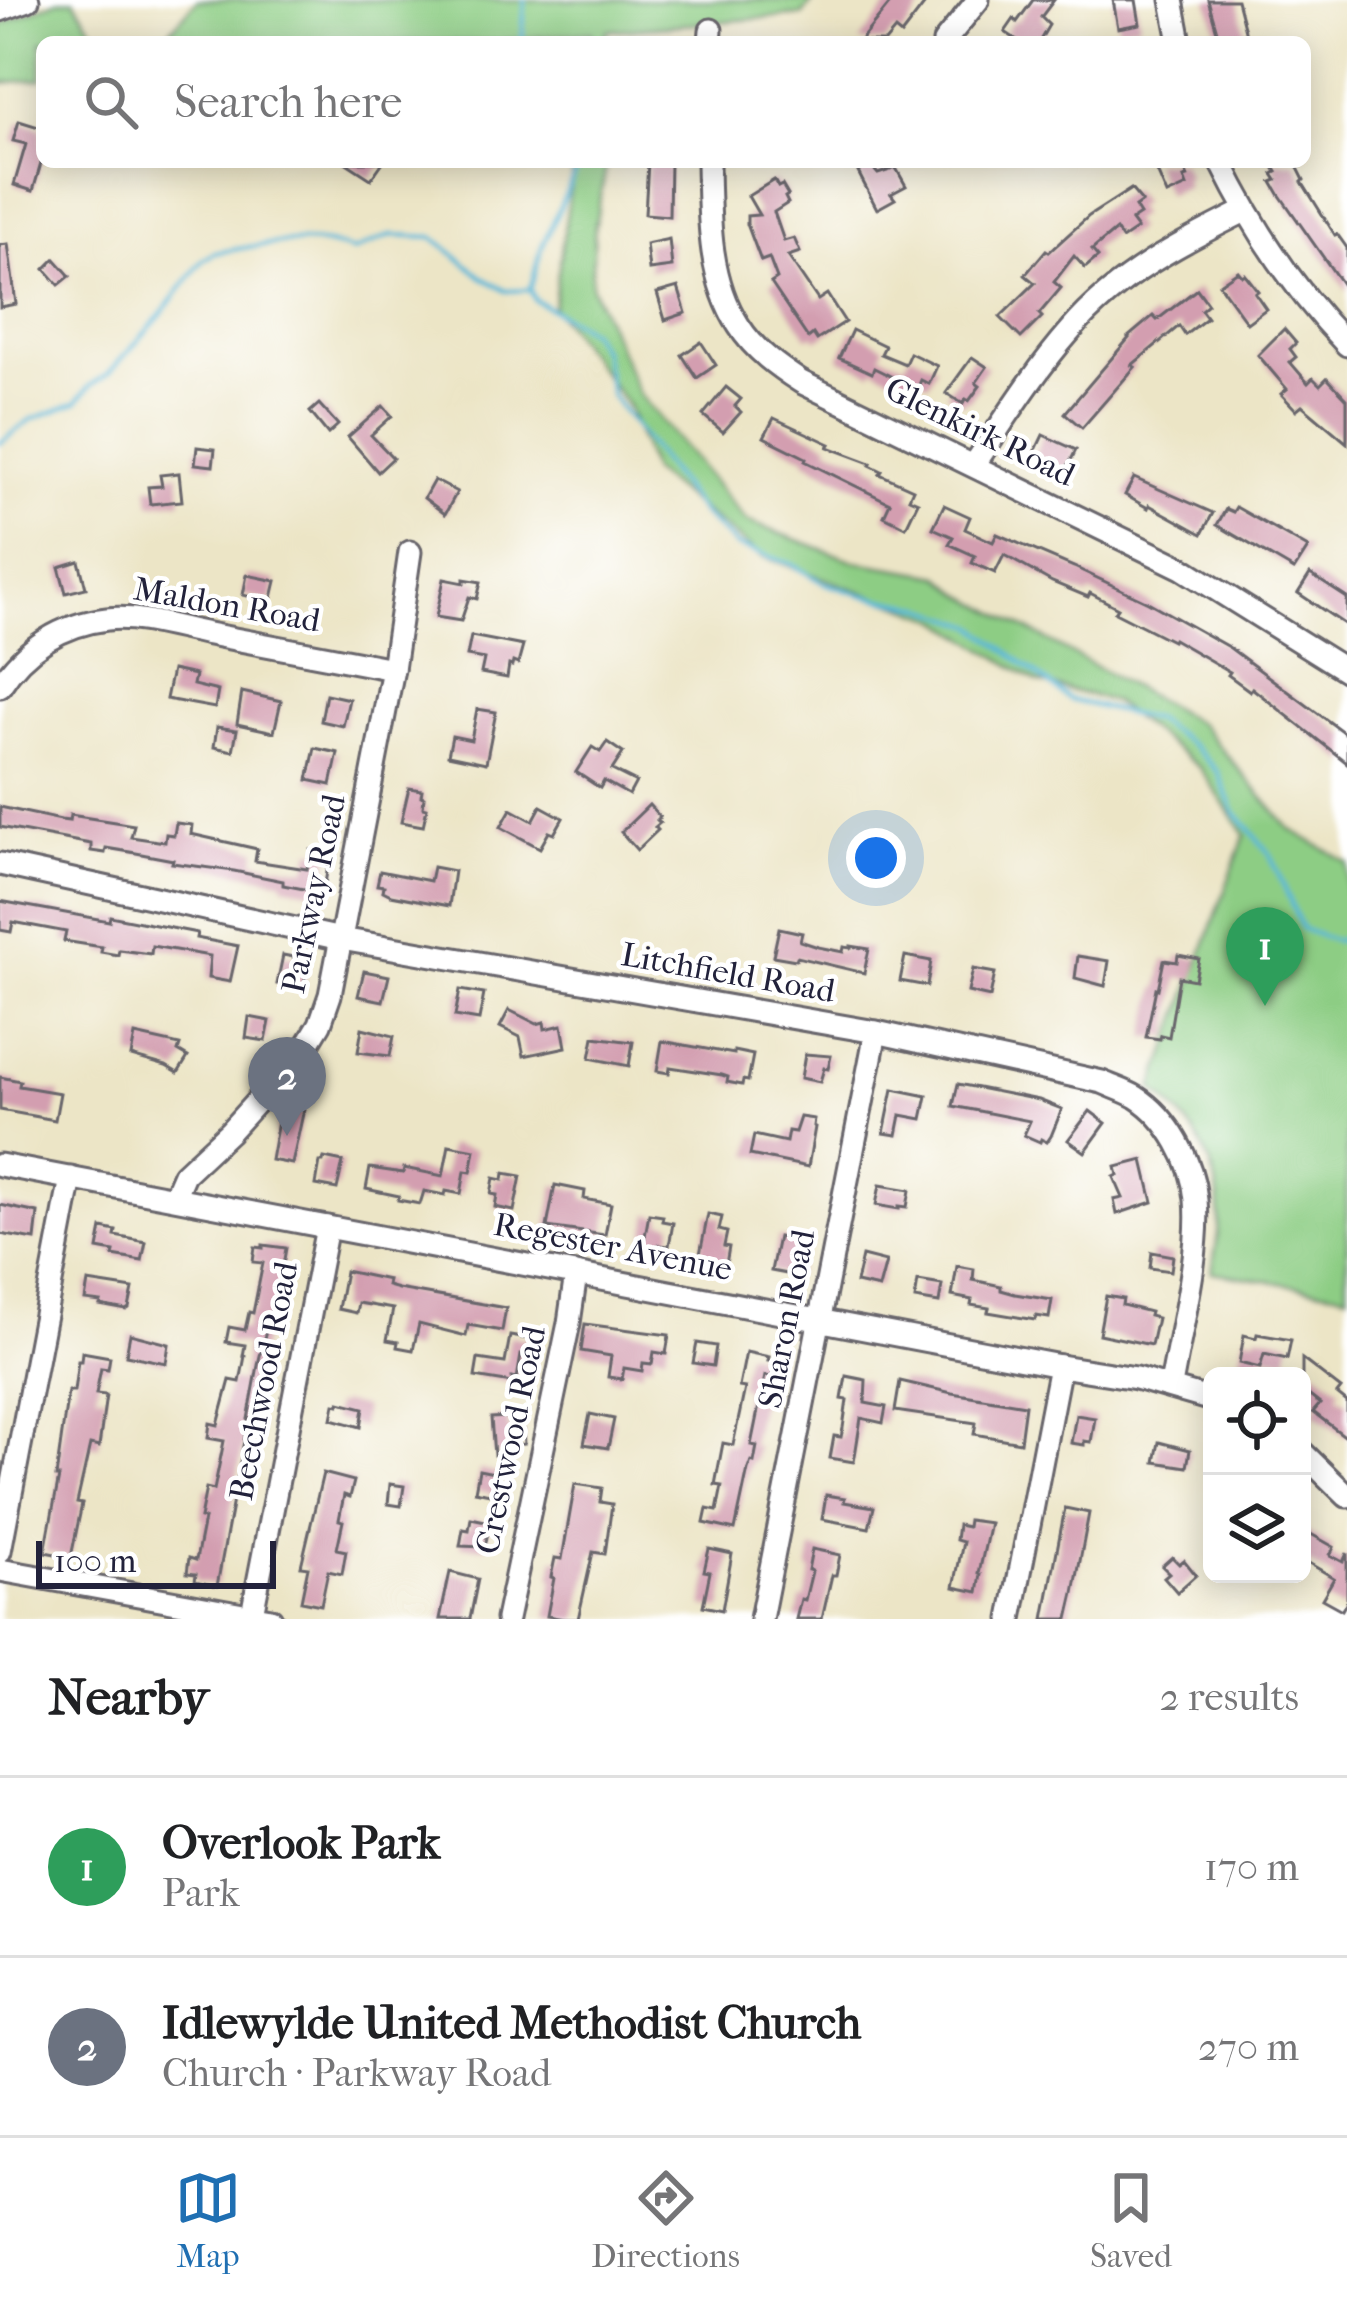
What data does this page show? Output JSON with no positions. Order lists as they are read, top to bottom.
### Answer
{
  "streets": {
    "street": [
      "Glenkirk Road",
      "Maldon Road",
      "Parkway Road",
      "Litchfield Road",
      "Regester Avenue",
      "Sharon Road",
      "Beechwood Road",
      "Crestwood Road"
    ]
  },
  "crossings": [
    ["Maldon Road", "Parkway Road"],
    ["Parkway Road", "Litchfield Road"],
    ["Parkway Road", "Regester Avenue"],
    ["Litchfield Road", "Regester Avenue"],
    ["Litchfield Road", "Sharon Road"],
    ["Regester Avenue", "Sharon Road"],
    ["Regester Avenue", "Beechwood Road"],
    ["Regester Avenue", "Crestwood Road"]
  ],
  "scale_bar": "100 m",
  "page": {
    "search": "Search here",
    "pins": ["1", "2"],
    "scale": "100 m",
    "heading": ["Nearby", "2 results"],
    "list": [
      {
        "mark": "1",
        "name": "Overlook Park",
        "note": "Park",
        "value": "170 m"
      },
      {
        "mark": "2",
        "name": "Idlewylde United Methodist Church",
        "note": "Church · Parkway Road",
        "value": "270 m"
      }
    ],
    "nav": ["Map", "Directions", "Saved"]
  }
}
